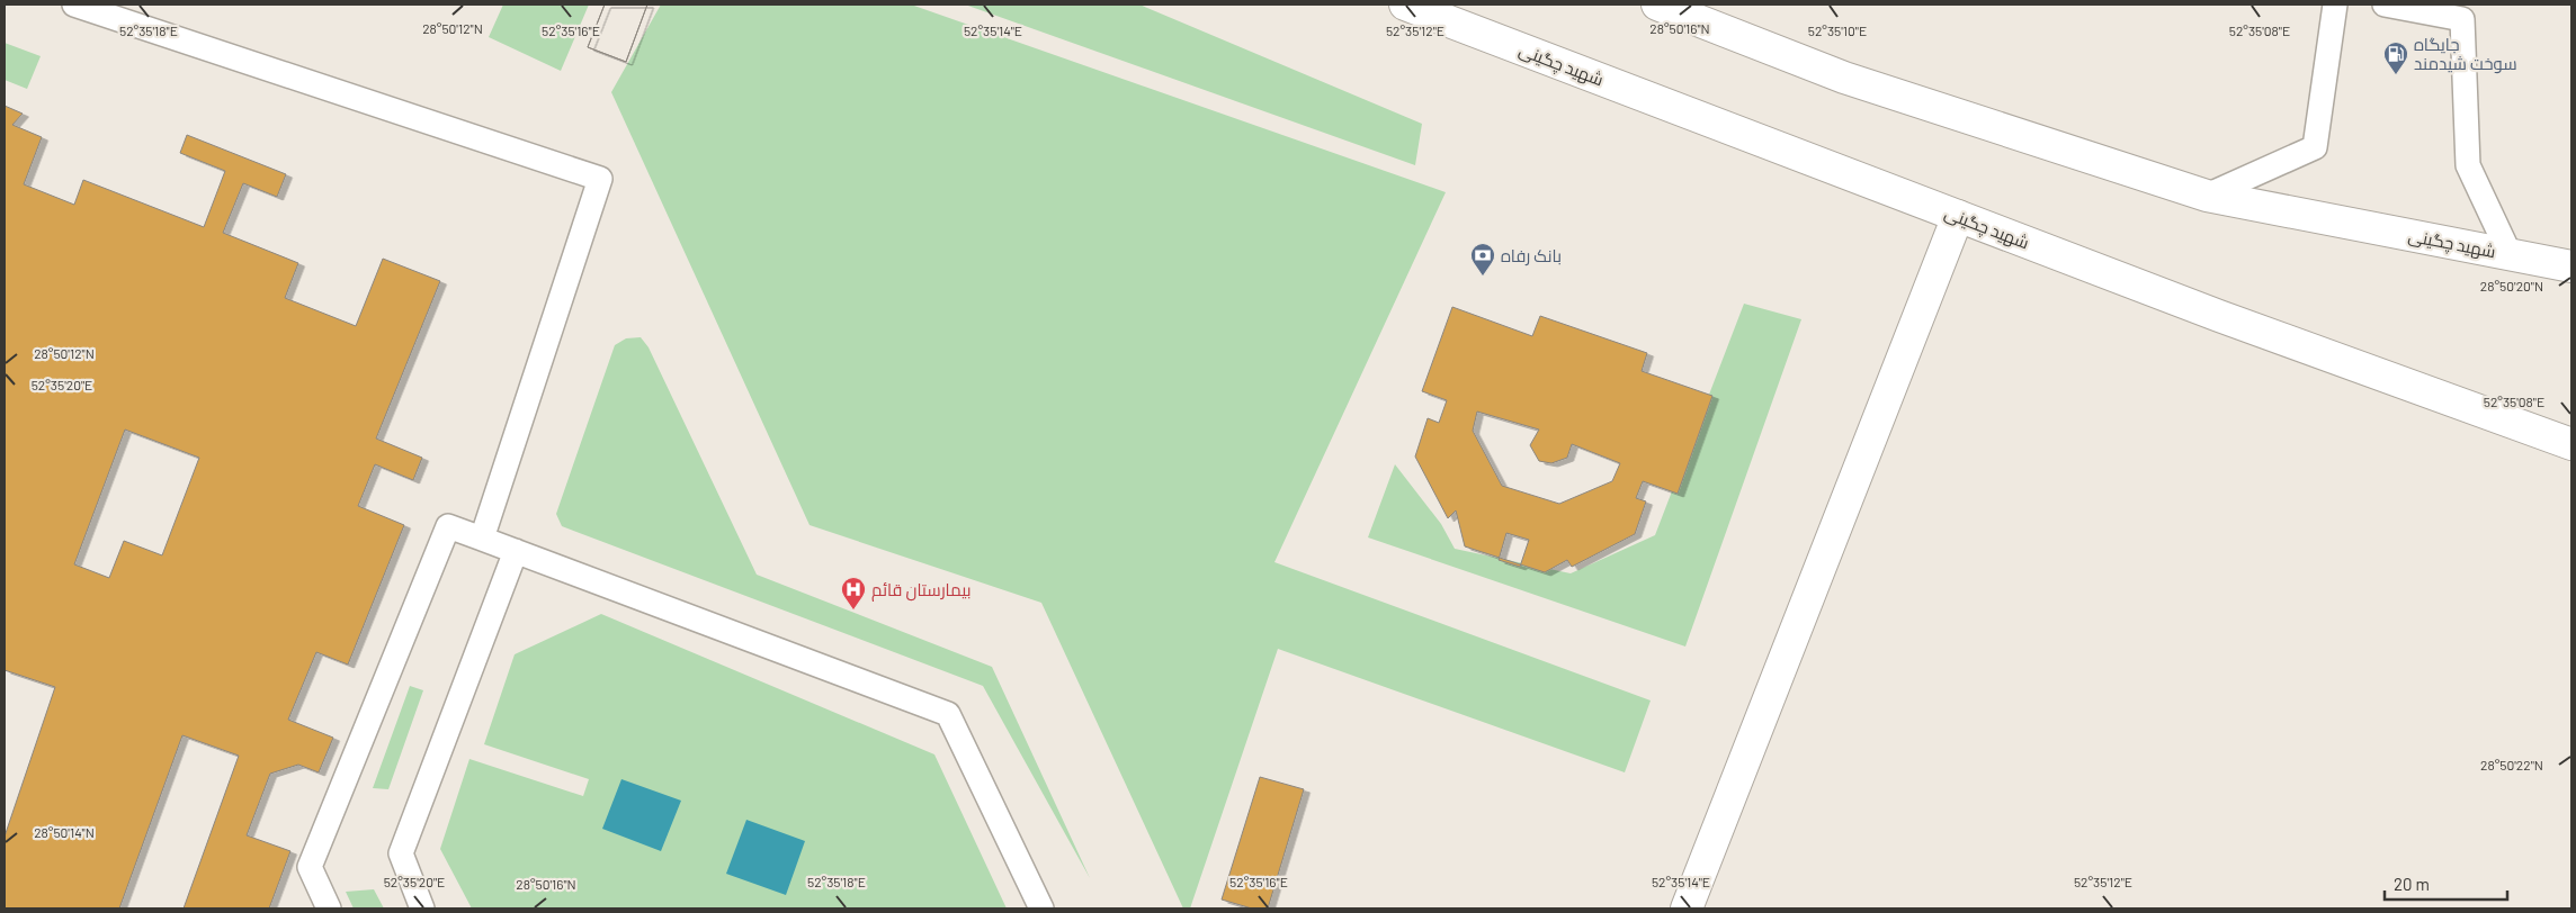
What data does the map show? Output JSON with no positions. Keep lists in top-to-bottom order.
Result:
{
  "streets": {
    "main road": ["شهید چگینی"]
  },
  "places": {
    "fuel station": ["جایگاه سوخت شیدمند"],
    "bank": ["بانک رفاه"],
    "hospital": ["بیمارستان قائم"]
  },
  "scale_bar": "20 m",
  "coordinates": [
    "28°50'12\"N",
    "28°50'16\"N",
    "52°35'18\"E",
    "52°35'16\"E",
    "52°35'14\"E",
    "52°35'12\"E",
    "52°35'10\"E",
    "52°35'08\"E",
    "28°50'20\"N",
    "52°35'20\"E",
    "28°50'22\"N",
    "28°50'14\"N"
  ]
}
